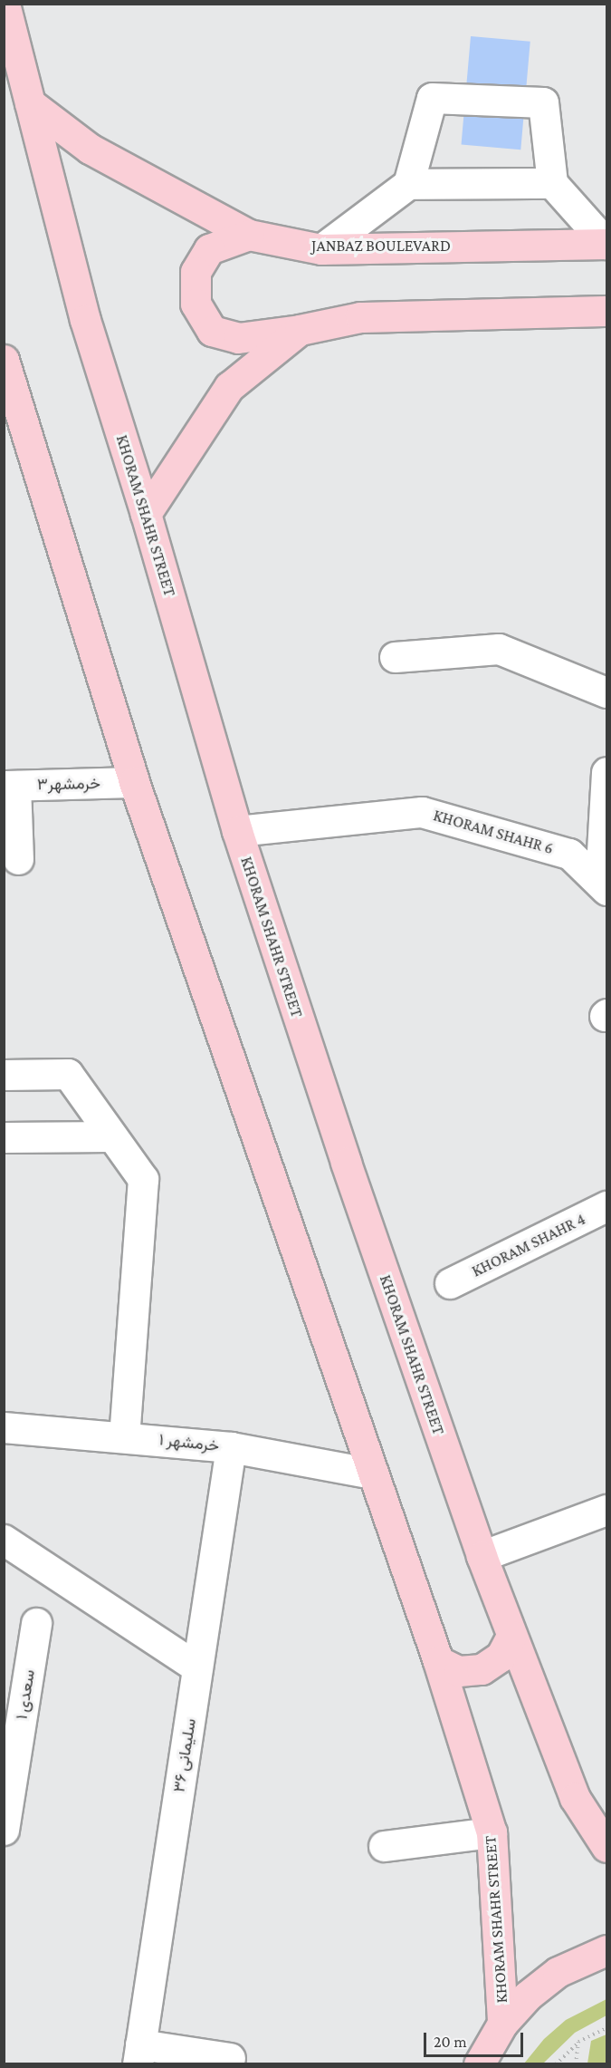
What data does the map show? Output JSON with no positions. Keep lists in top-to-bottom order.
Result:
{
  "streets": {
    "main road": ["JANBAZ BOULEVARD", "KHORAM SHAHR STREET"],
    "street": [
      "خرمشهر۳",
      "KHORAM SHAHR 6",
      "KHORAM SHAHR 4",
      "خرمشهر ۱",
      "سعدی ۱",
      "سلیمانی ۳۶"
    ]
  },
  "crossings": [
    ["JANBAZ BOULEVARD", "KHORAM SHAHR STREET"],
    ["KHORAM SHAHR STREET", "خرمشهر۳"],
    ["KHORAM SHAHR STREET", "KHORAM SHAHR 6"],
    ["KHORAM SHAHR STREET", "خرمشهر ۱"],
    ["خرمشهر ۱", "سلیمانی ۳۶"]
  ],
  "scale_bar": "20 m"
}
